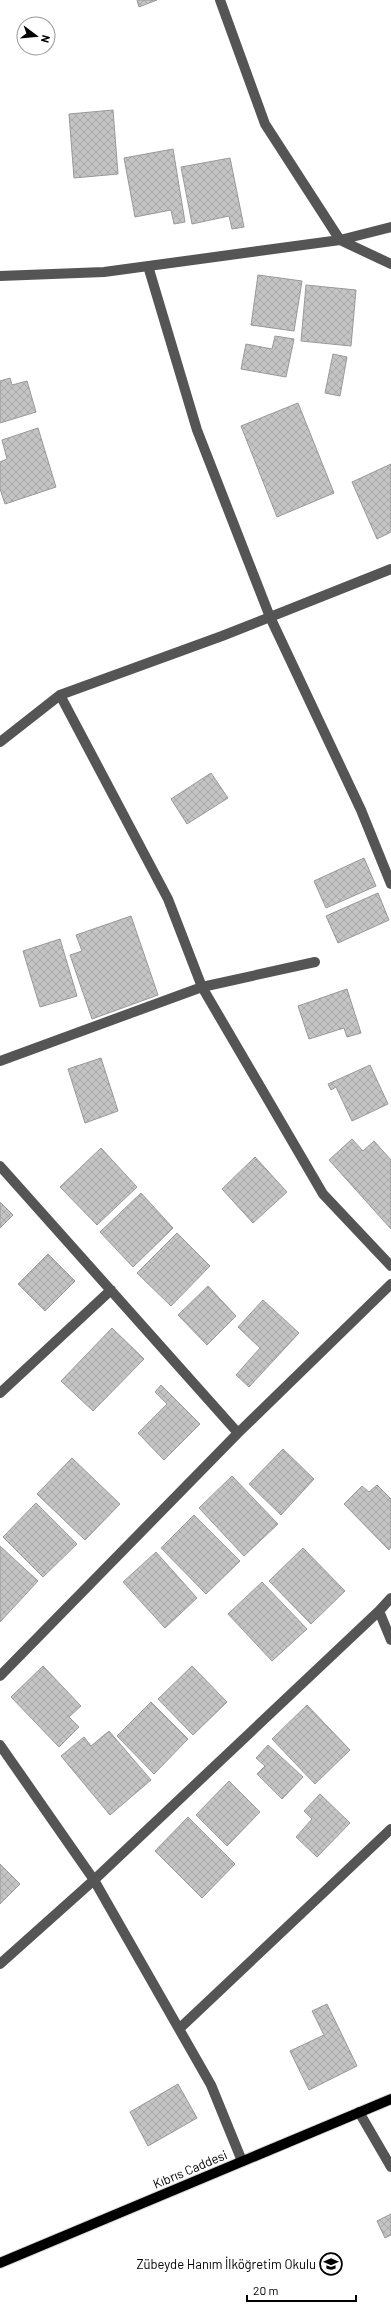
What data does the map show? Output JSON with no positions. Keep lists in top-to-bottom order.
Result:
{
  "streets": {
    "main road": ["Kıbrıs Caddesi"]
  },
  "places": {
    "school or university": ["Zübeyde Hanım İlköğretim Okulu"]
  },
  "scale_bar": "20 m",
  "north": "right"
}
